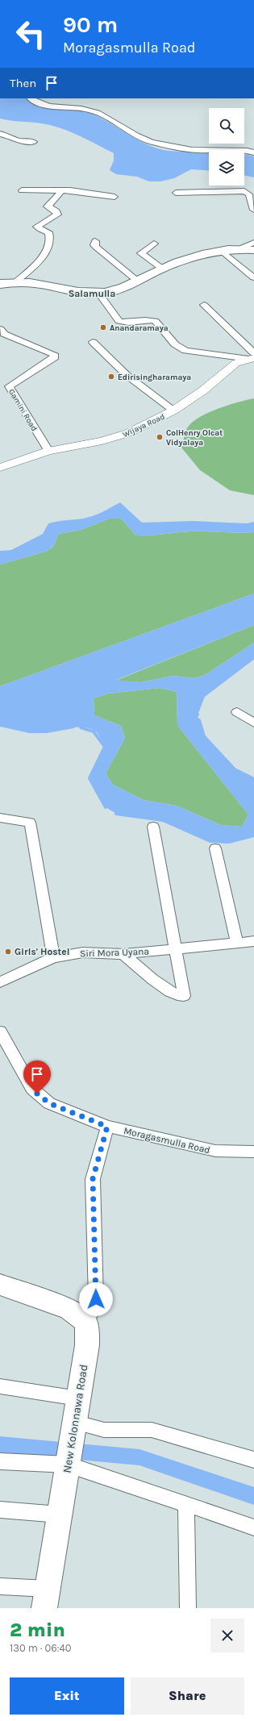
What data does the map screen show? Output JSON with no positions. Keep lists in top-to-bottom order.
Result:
{
  "streets": {
    "main road": ["New Kolonnawa Road"],
    "street": [
      "Gamini Road",
      "Wijaya Road",
      "Siri Mora Uyana",
      "Moragasmulla Road"
    ]
  },
  "crossings": [
    ["Gamini Road", "Wijaya Road"]
  ],
  "districts": ["Salamulla"],
  "places": [
    "Anandaramaya",
    "Edirisingharamaya",
    "ColHenry Olcat Vidyalaya",
    "Girls' Hostel"
  ],
  "page": {
    "turn": ["90 m", "Moragasmulla Road"],
    "then": "Then",
    "heading": ["2 min", "130 m · 06:40"],
    "buttons": ["Exit", "Share"]
  }
}
